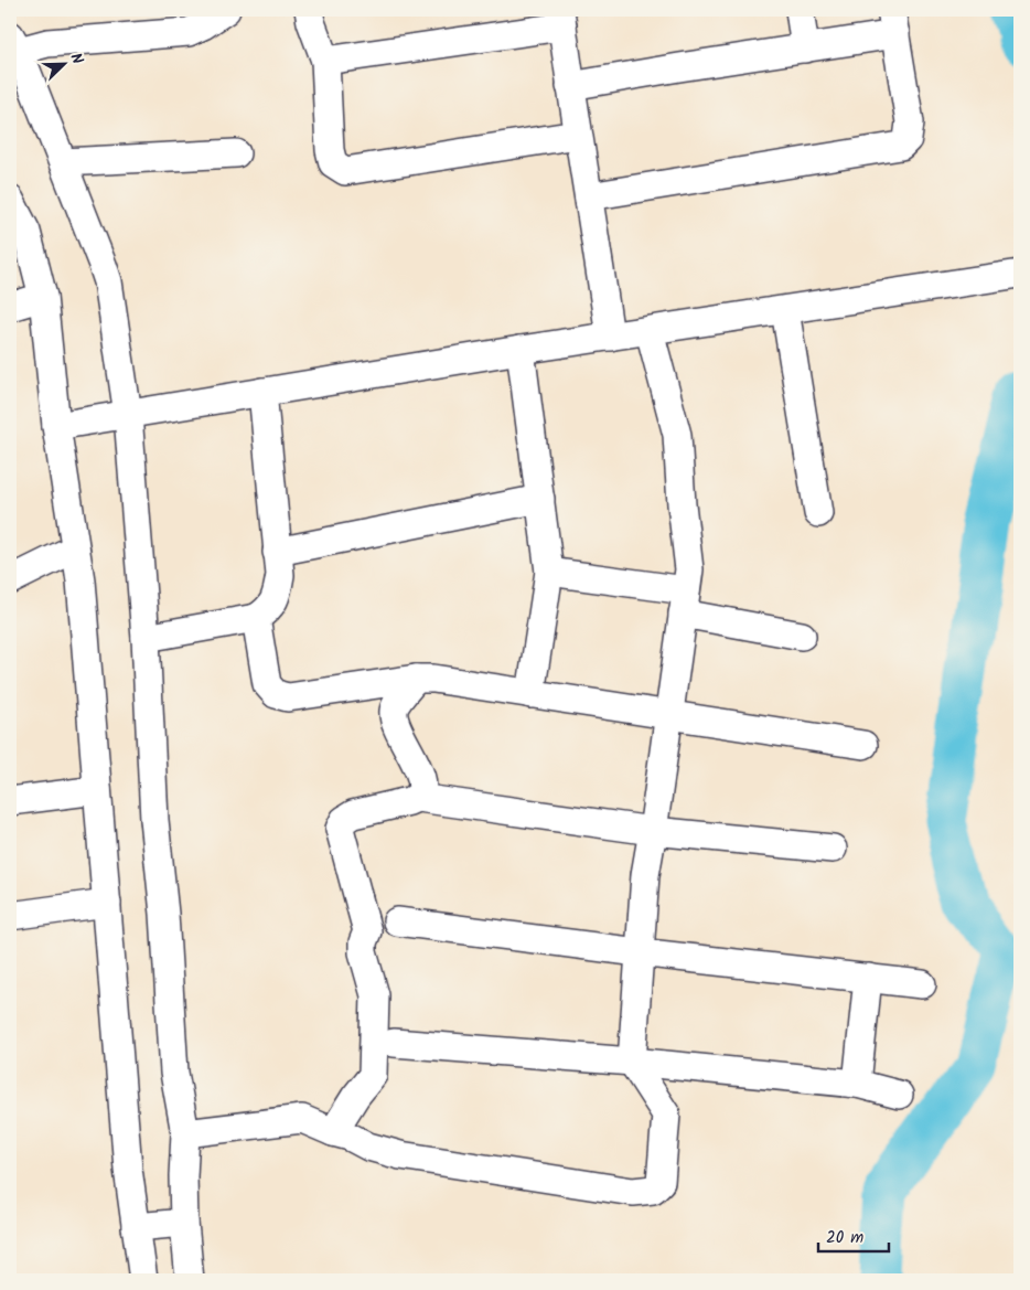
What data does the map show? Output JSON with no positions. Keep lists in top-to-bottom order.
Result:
{
  "scale_bar": "20 m",
  "north": "top right"
}
